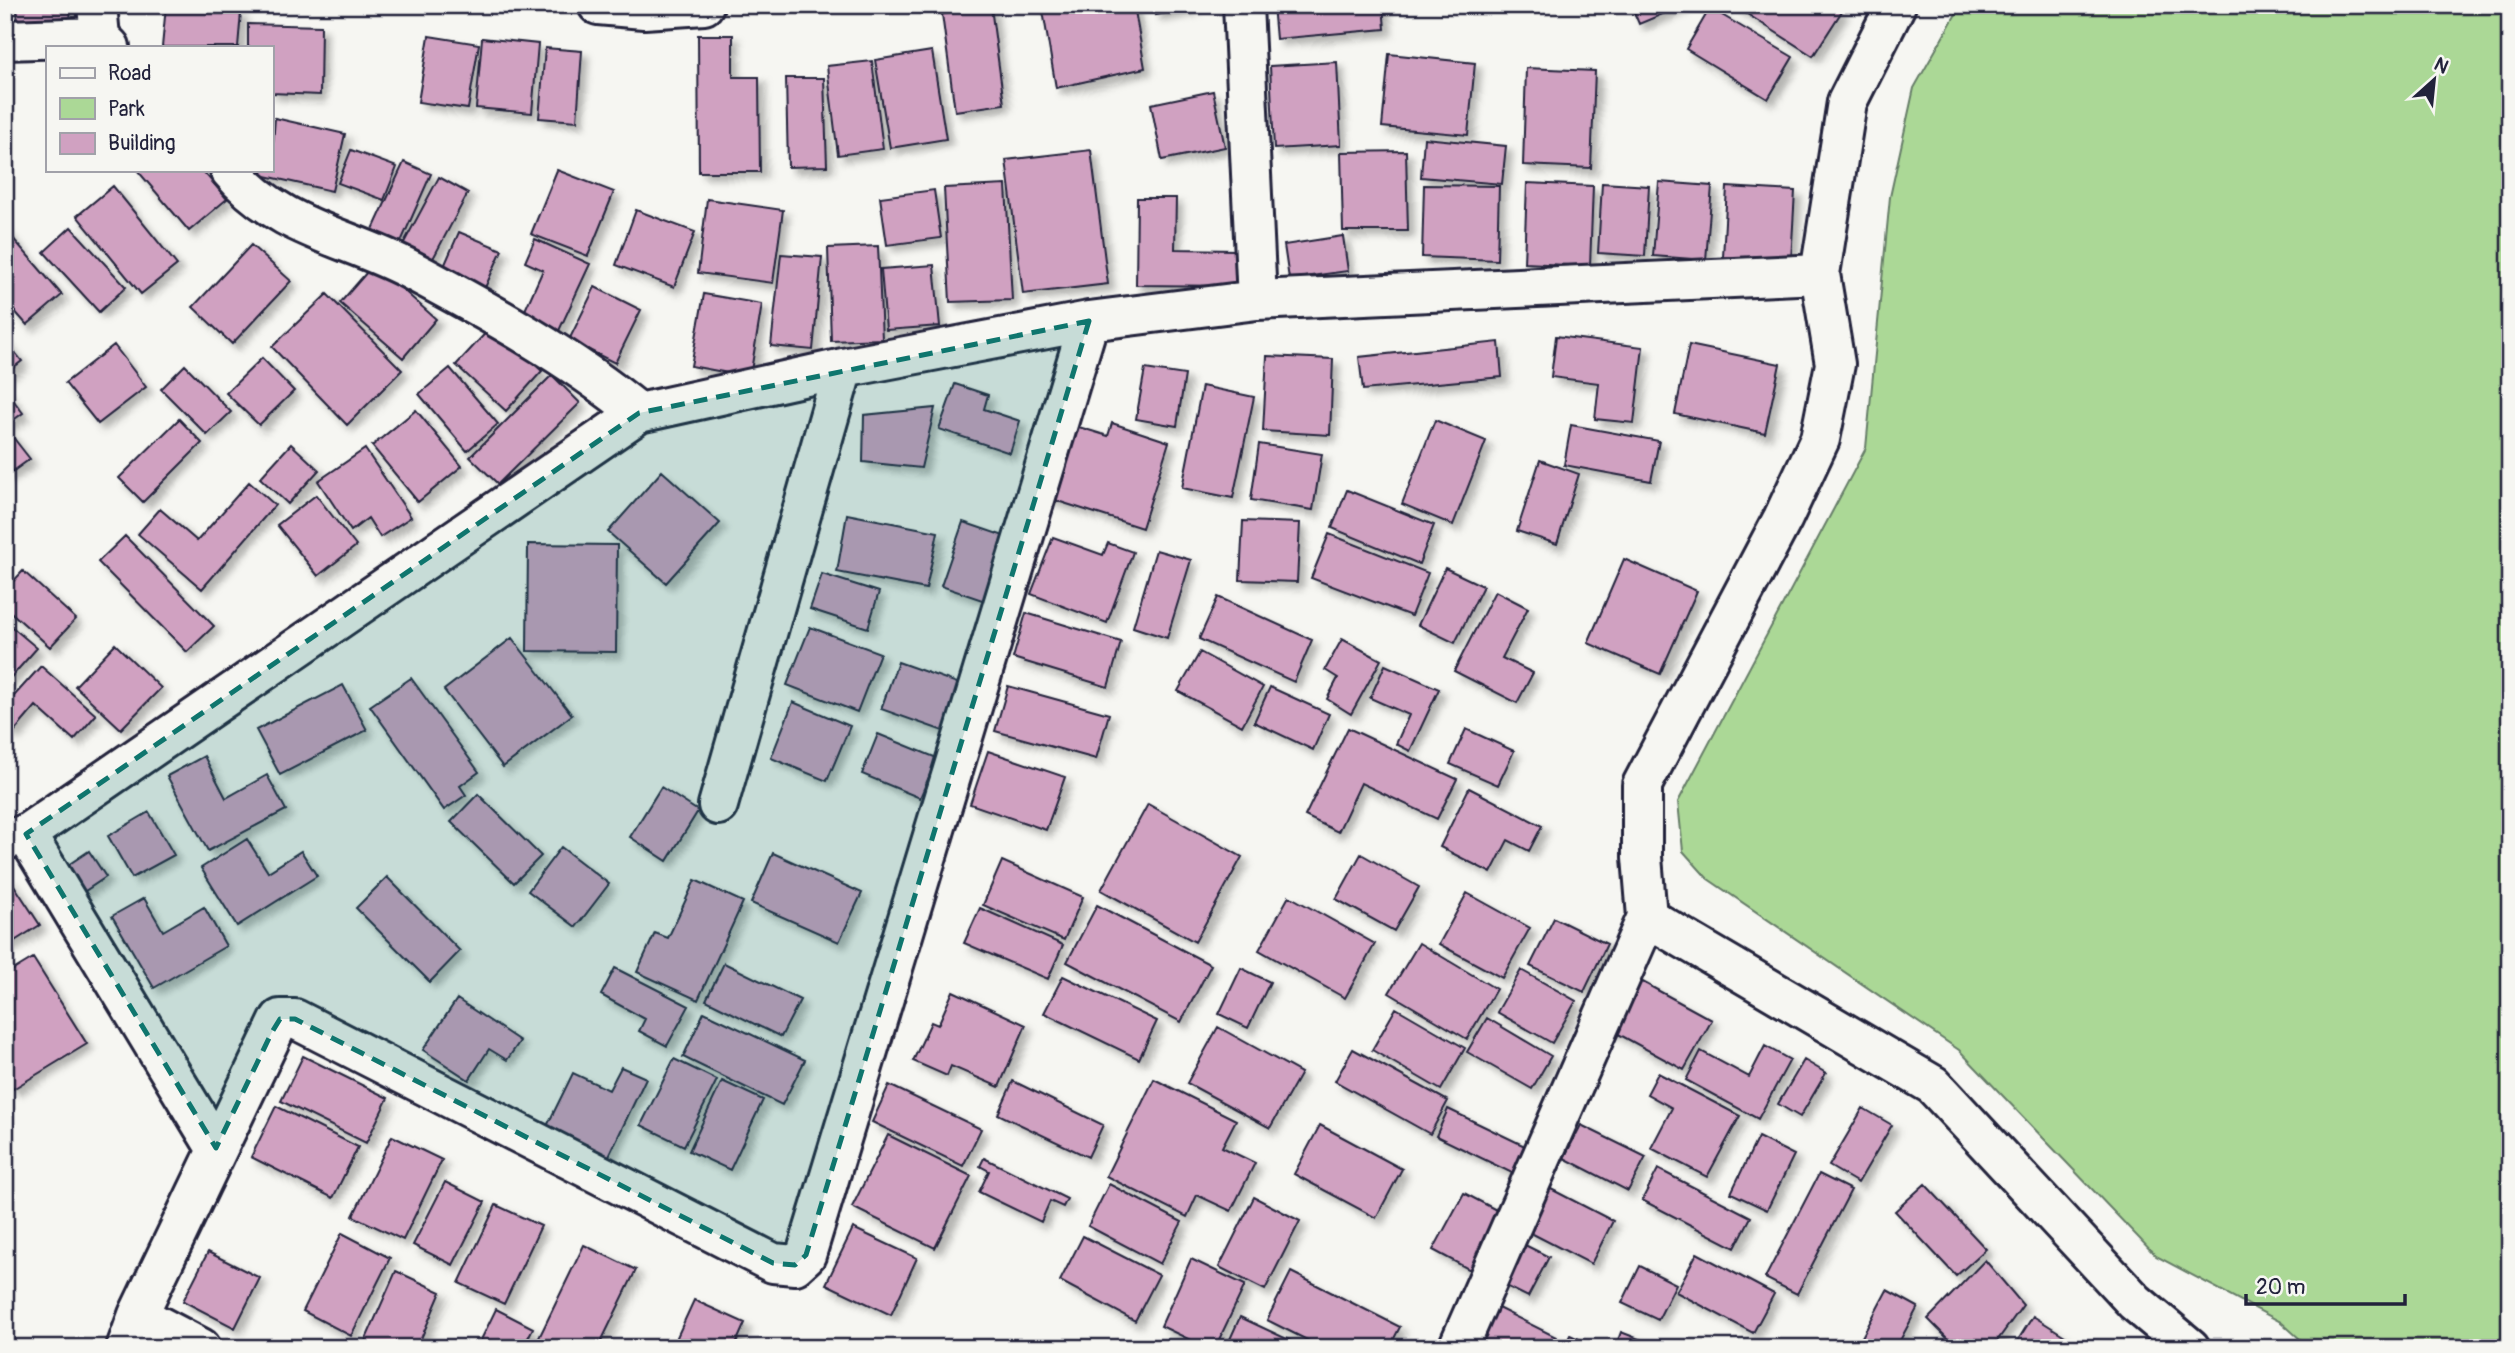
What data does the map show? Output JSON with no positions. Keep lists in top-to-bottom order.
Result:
{
  "legend": ["Road", "Park", "Building"],
  "scale_bar": "20 m",
  "north": "top right"
}
